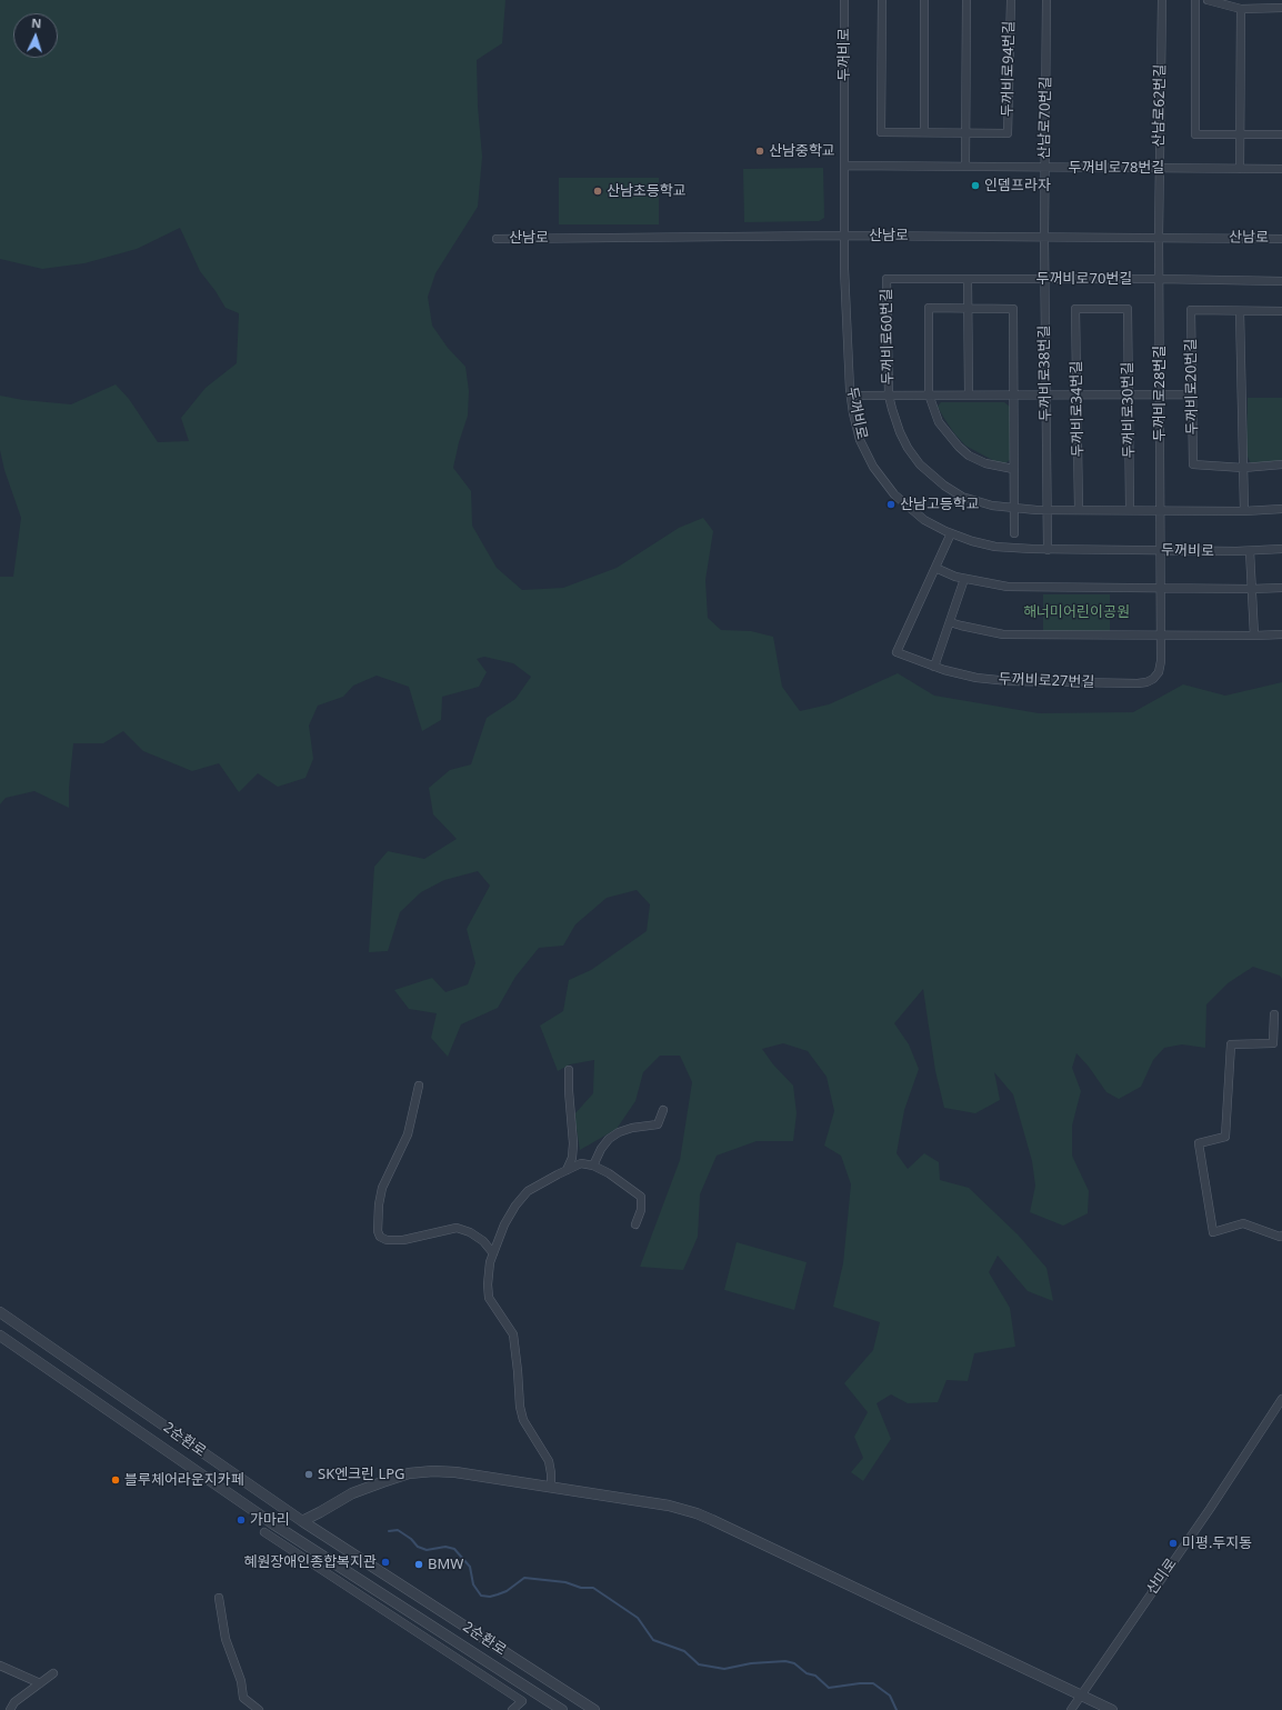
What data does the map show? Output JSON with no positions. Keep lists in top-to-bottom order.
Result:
{
  "streets": {
    "street": [
      "두꺼비로",
      "두꺼비로94번길",
      "산남로62번길",
      "산남로70번길",
      "두꺼비로78번길",
      "산남로",
      "두꺼비로70번길",
      "두꺼비로60번길",
      "두꺼비로38번길",
      "두꺼비로20번길",
      "두꺼비로28번길",
      "두꺼비로34번길",
      "두꺼비로30번길",
      "두꺼비로27번길",
      "2순환로",
      "산미로"
    ]
  },
  "crossings": [
    ["두꺼비로", "두꺼비로78번길"],
    ["두꺼비로", "산남로"],
    ["두꺼비로", "두꺼비로60번길"],
    ["두꺼비로", "두꺼비로38번길"],
    ["두꺼비로", "두꺼비로28번길"],
    ["두꺼비로", "두꺼비로27번길"],
    ["산남로62번길", "두꺼비로78번길"],
    ["산남로62번길", "산남로"],
    ["산남로62번길", "두꺼비로28번길"],
    ["산남로70번길", "두꺼비로78번길"],
    ["산남로70번길", "산남로"],
    ["산남로70번길", "두꺼비로38번길"],
    ["산남로", "두꺼비로38번길"],
    ["산남로", "두꺼비로28번길"],
    ["두꺼비로70번길", "두꺼비로60번길"],
    ["두꺼비로70번길", "두꺼비로38번길"],
    ["두꺼비로70번길", "두꺼비로28번길"],
    ["두꺼비로60번길", "두꺼비로38번길"],
    ["두꺼비로60번길", "두꺼비로20번길"],
    ["두꺼비로60번길", "두꺼비로28번길"],
    ["두꺼비로60번길", "두꺼비로34번길"],
    ["두꺼비로60번길", "두꺼비로30번길"],
    ["두꺼비로28번길", "두꺼비로27번길"],
    ["두꺼비로34번길", "두꺼비로30번길"]
  ],
  "parks": ["해너미어린이공원"],
  "places": [
    "산남중학교",
    "인뎀프라자",
    "산남초등학교",
    "산남고등학교",
    "SK엔크린 LPG",
    "블루체어라운지카페",
    "가마리",
    "미평.두지동",
    "혜원장애인종합복지관",
    "BMW"
  ],
  "north": "top"
}
